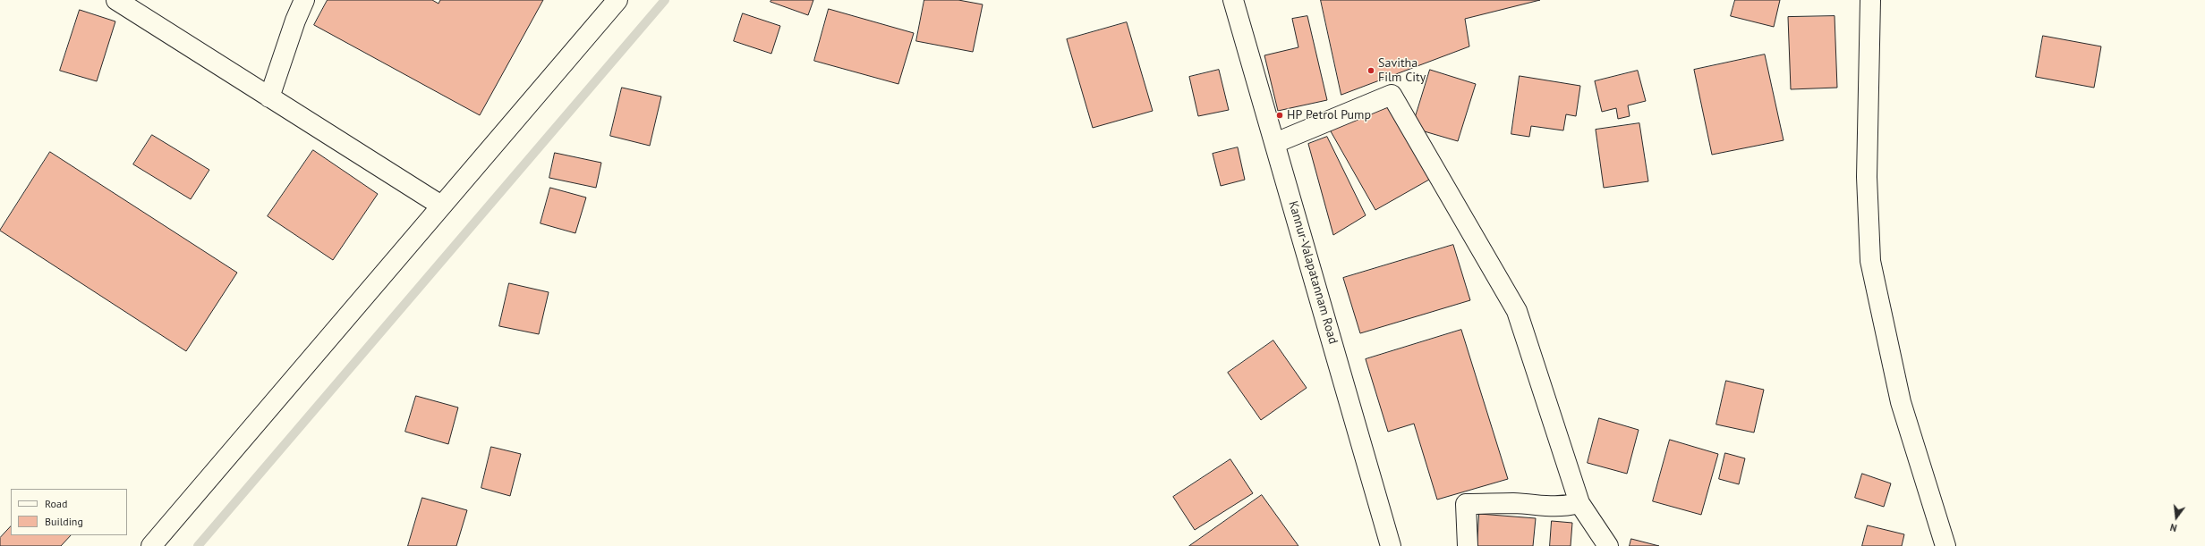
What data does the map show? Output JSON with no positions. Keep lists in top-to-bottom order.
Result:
{
  "streets": {
    "street": ["Kannur-Valapatannam Road"]
  },
  "places": ["Savitha Film City", "HP Petrol Pump"],
  "legend": ["Road", "Building"],
  "north": "bottom"
}
